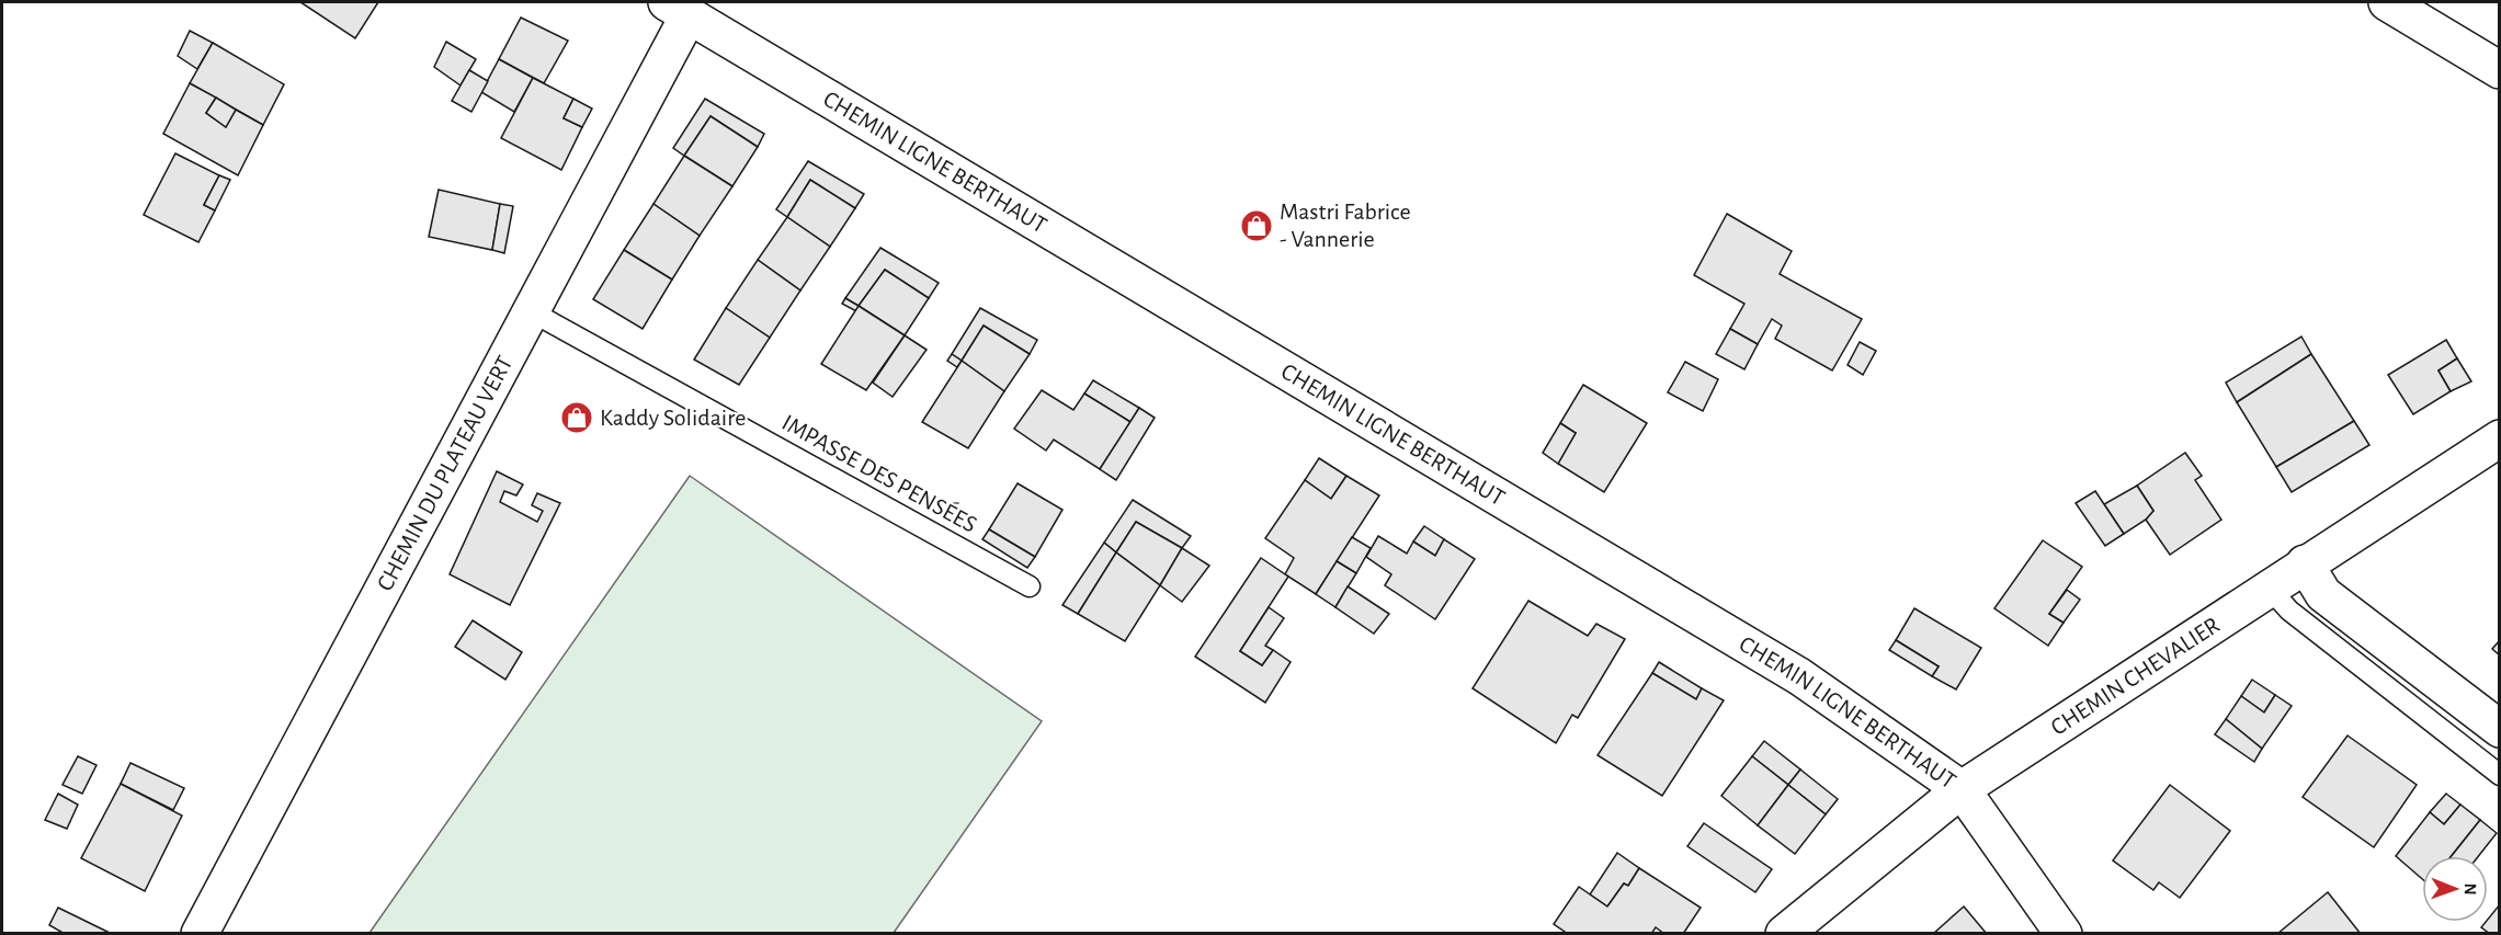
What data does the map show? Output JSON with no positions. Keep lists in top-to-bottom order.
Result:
{
  "streets": {
    "street": ["CHEMIN LIGNE BERTHAUT", "CHEMIN DU PLATEAU VERT", "CHEMIN CHEVALIER"],
    "lane": ["IMPASSE DES PENSÉES"]
  },
  "crossings": [
    ["CHEMIN LIGNE BERTHAUT", "CHEMIN DU PLATEAU VERT"],
    ["CHEMIN LIGNE BERTHAUT", "CHEMIN CHEVALIER"],
    ["IMPASSE DES PENSÉES", "CHEMIN DU PLATEAU VERT"]
  ],
  "places": {
    "shop": ["Mastri Fabrice - Vannerie", "Kaddy Solidaire"]
  },
  "north": "right"
}
